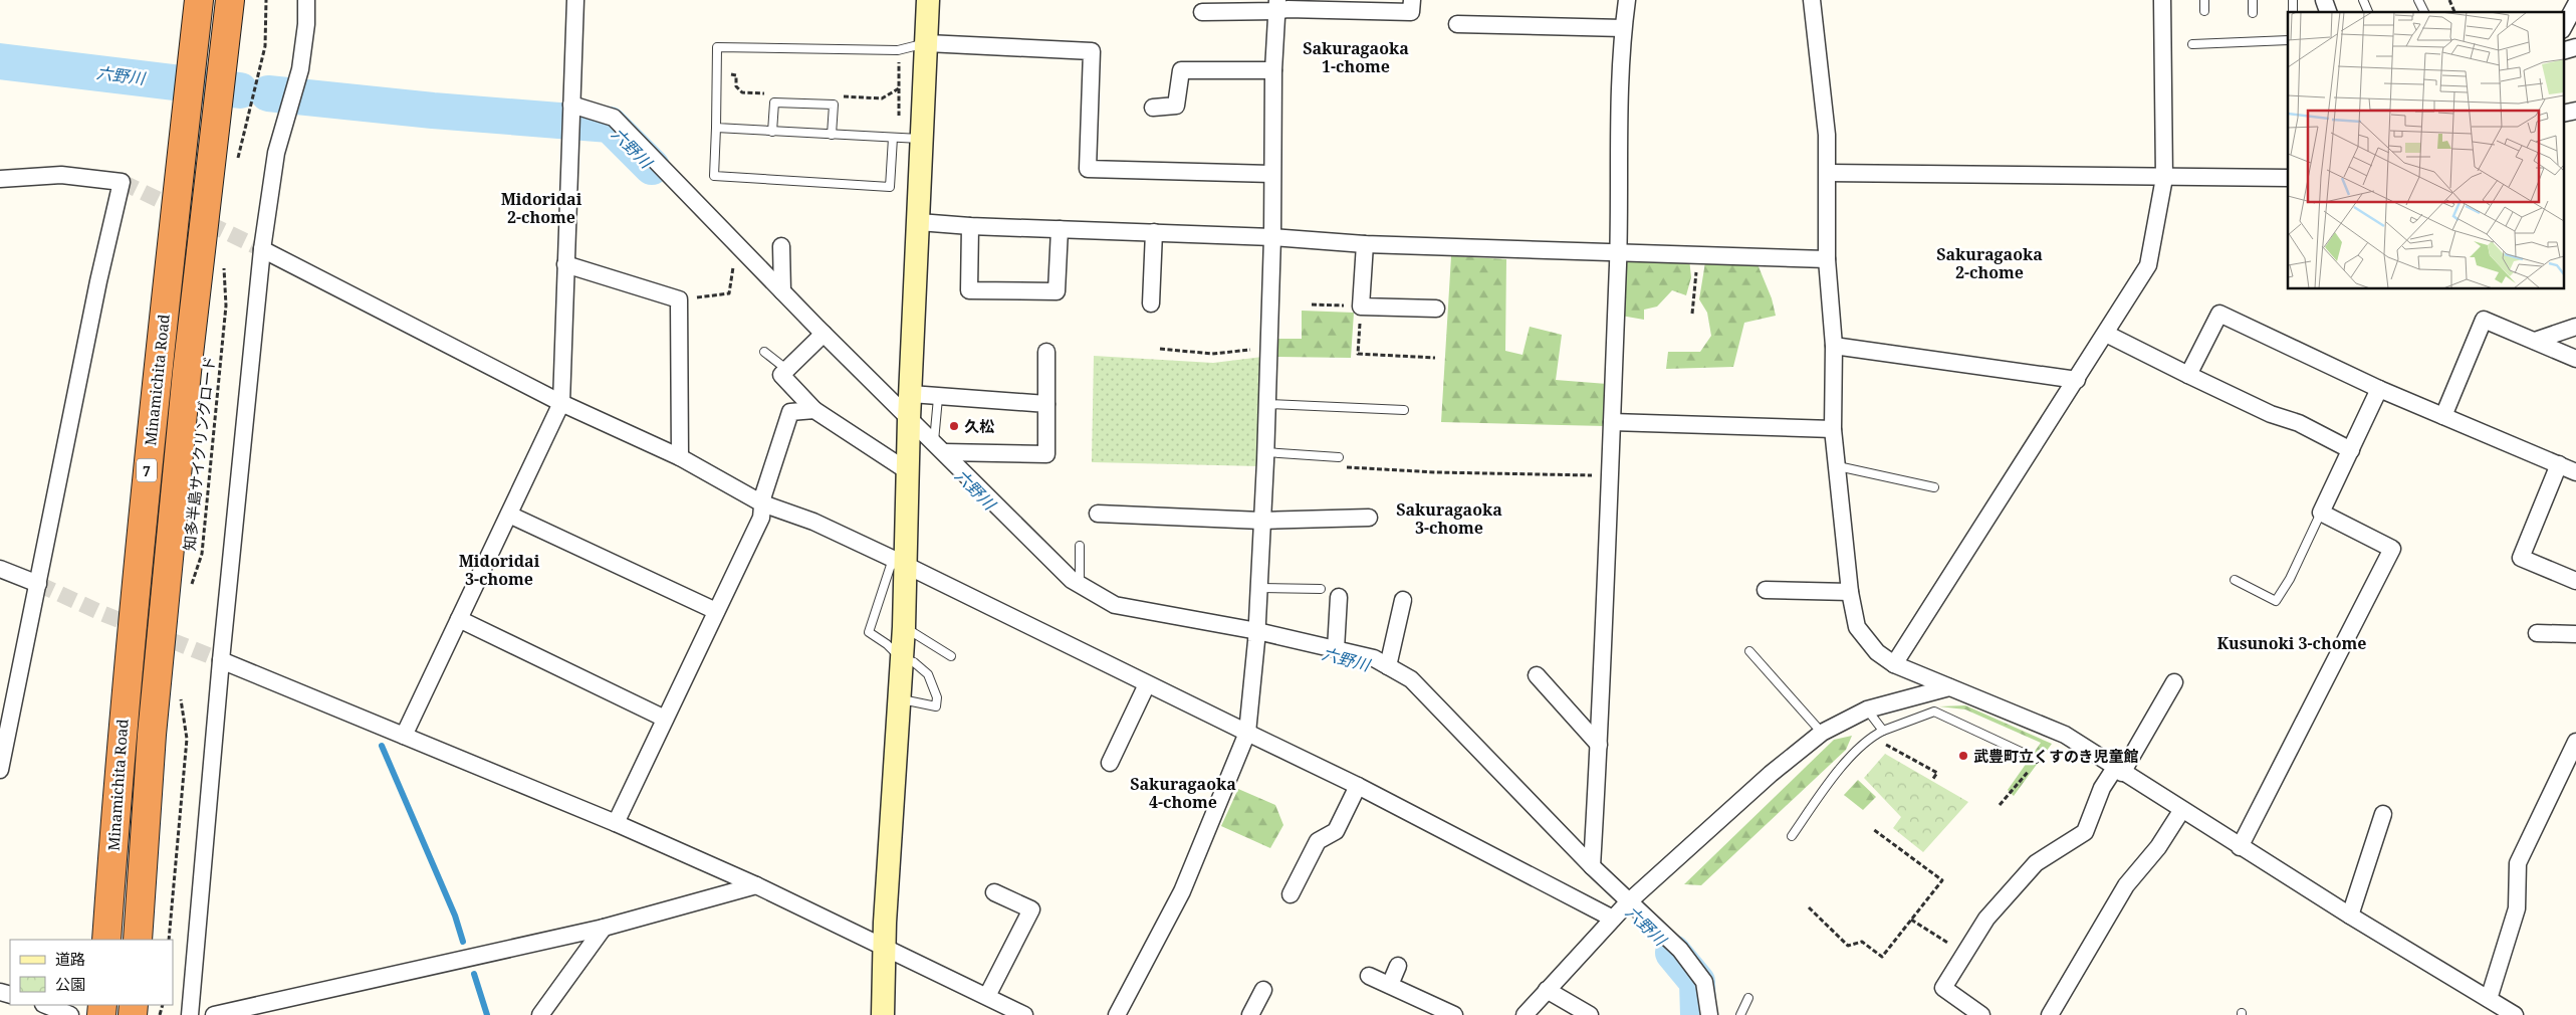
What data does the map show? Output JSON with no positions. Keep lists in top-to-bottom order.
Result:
{
  "streets": {
    "highway": ["Minamichita Road", "7"],
    "path": ["知多半島サイクリングロード"]
  },
  "districts": [
    "Sakuragaoka 1-chome",
    "Midoridai 2-chome",
    "Sakuragaoka 2-chome",
    "Sakuragaoka 3-chome",
    "Midoridai 3-chome",
    "Kusunoki 3-chome",
    "Sakuragaoka 4-chome"
  ],
  "water": ["六野川"],
  "places": ["久松", "武豊町立くすのき児童館"],
  "legend": ["道路", "公園"]
}
